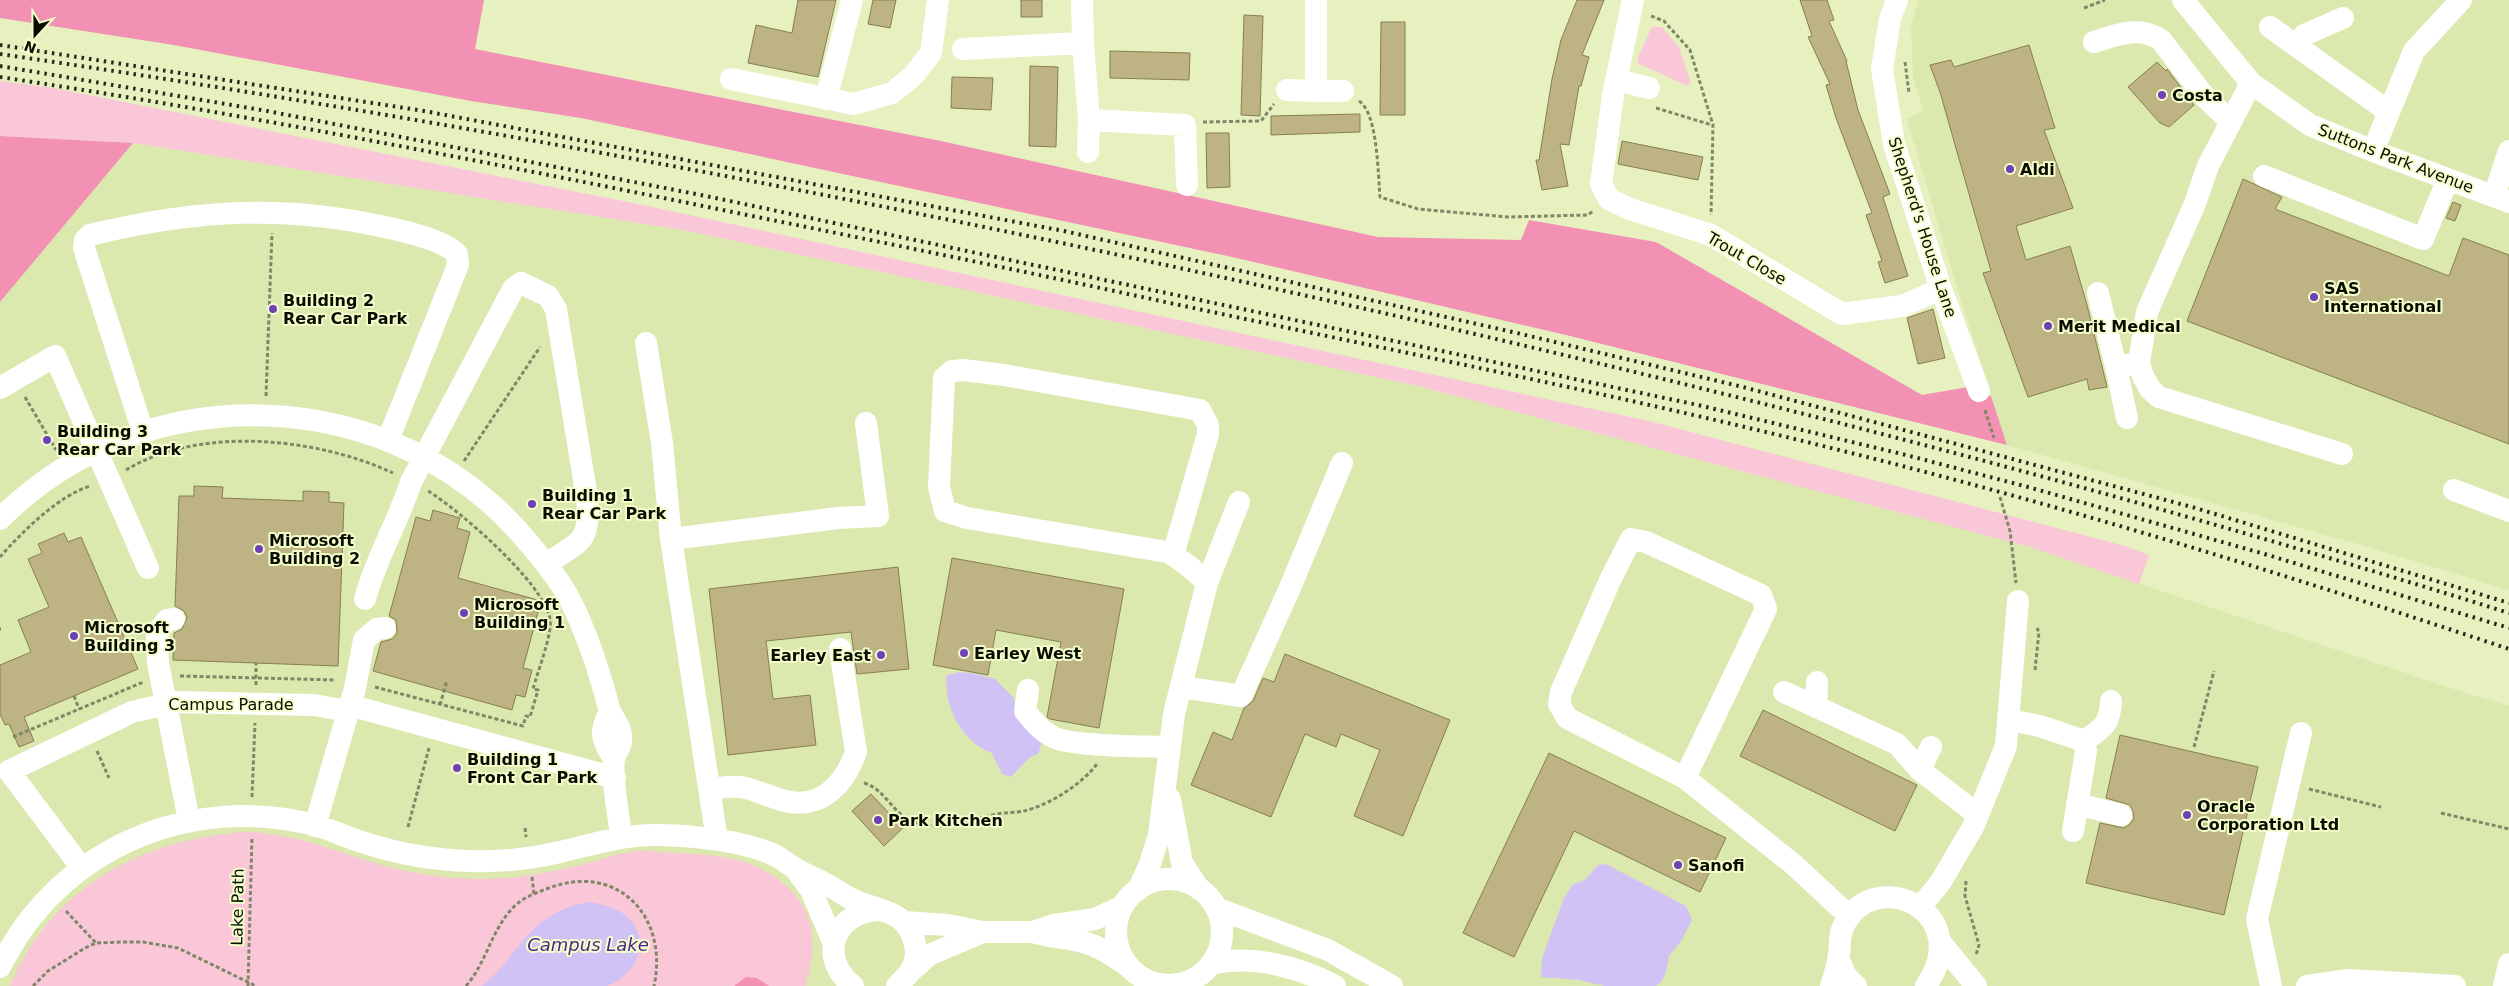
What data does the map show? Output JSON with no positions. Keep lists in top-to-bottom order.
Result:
{
  "streets": {
    "street": [
      "Suttons Park Avenue",
      "Shepherd's House Lane",
      "Trout Close",
      "Campus Parade"
    ],
    "path": ["Lake Path"]
  },
  "crossings": [
    ["Shepherd's House Lane", "Trout Close"]
  ],
  "water": ["Campus Lake"],
  "places": [
    "Costa",
    "Aldi",
    "SAS International",
    "Building 2 Rear Car Park",
    "Merit Medical",
    "Building 3 Rear Car Park",
    "Building 1 Rear Car Park",
    "Microsoft Building 2",
    "Microsoft Building 1",
    "Microsoft Building 3",
    "Earley West",
    "Earley East",
    "Building 1 Front Car Park",
    "Oracle Corporation Ltd",
    "Park Kitchen",
    "Sanofi"
  ],
  "north": "bottom"
}
